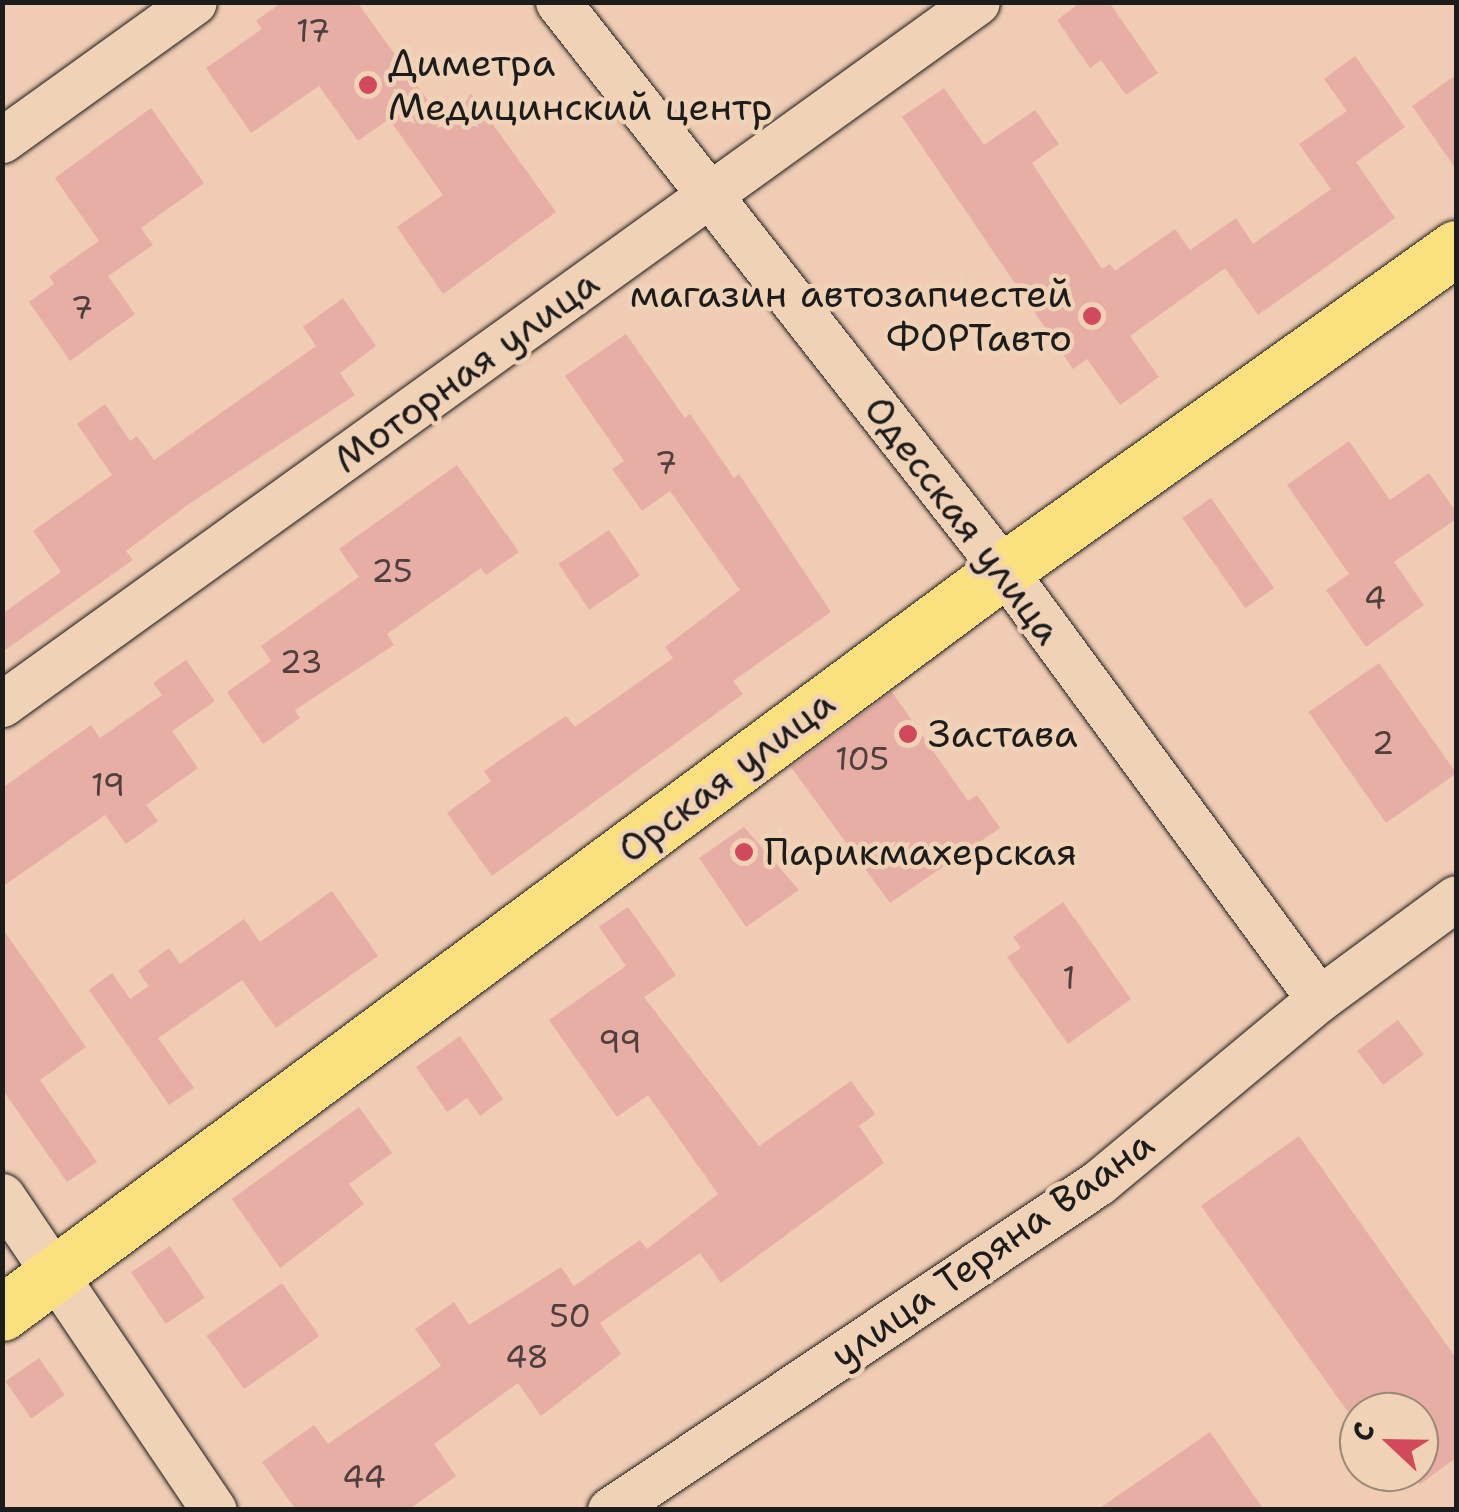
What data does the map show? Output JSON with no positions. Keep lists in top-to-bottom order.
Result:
{
  "streets": {
    "main road": ["Орская улица"],
    "street": ["Моторная улица", "Одесская улица", "улица Теряна Ваана"]
  },
  "crossings": [
    ["Моторная улица", "Одесская улица"],
    ["Одесская улица", "Орская улица"],
    ["Одесская улица", "улица Теряна Ваана"]
  ],
  "places": [
    "Диметра Медицинский центр",
    "магазин автозапчестей ФОРТавто",
    "Застава",
    "Парикмахерская"
  ],
  "house_numbers": [
    "17",
    "7",
    "7",
    "25",
    "4",
    "23",
    "2",
    "105",
    "19",
    "1",
    "99",
    "50",
    "48",
    "44"
  ],
  "north": "left"
}
